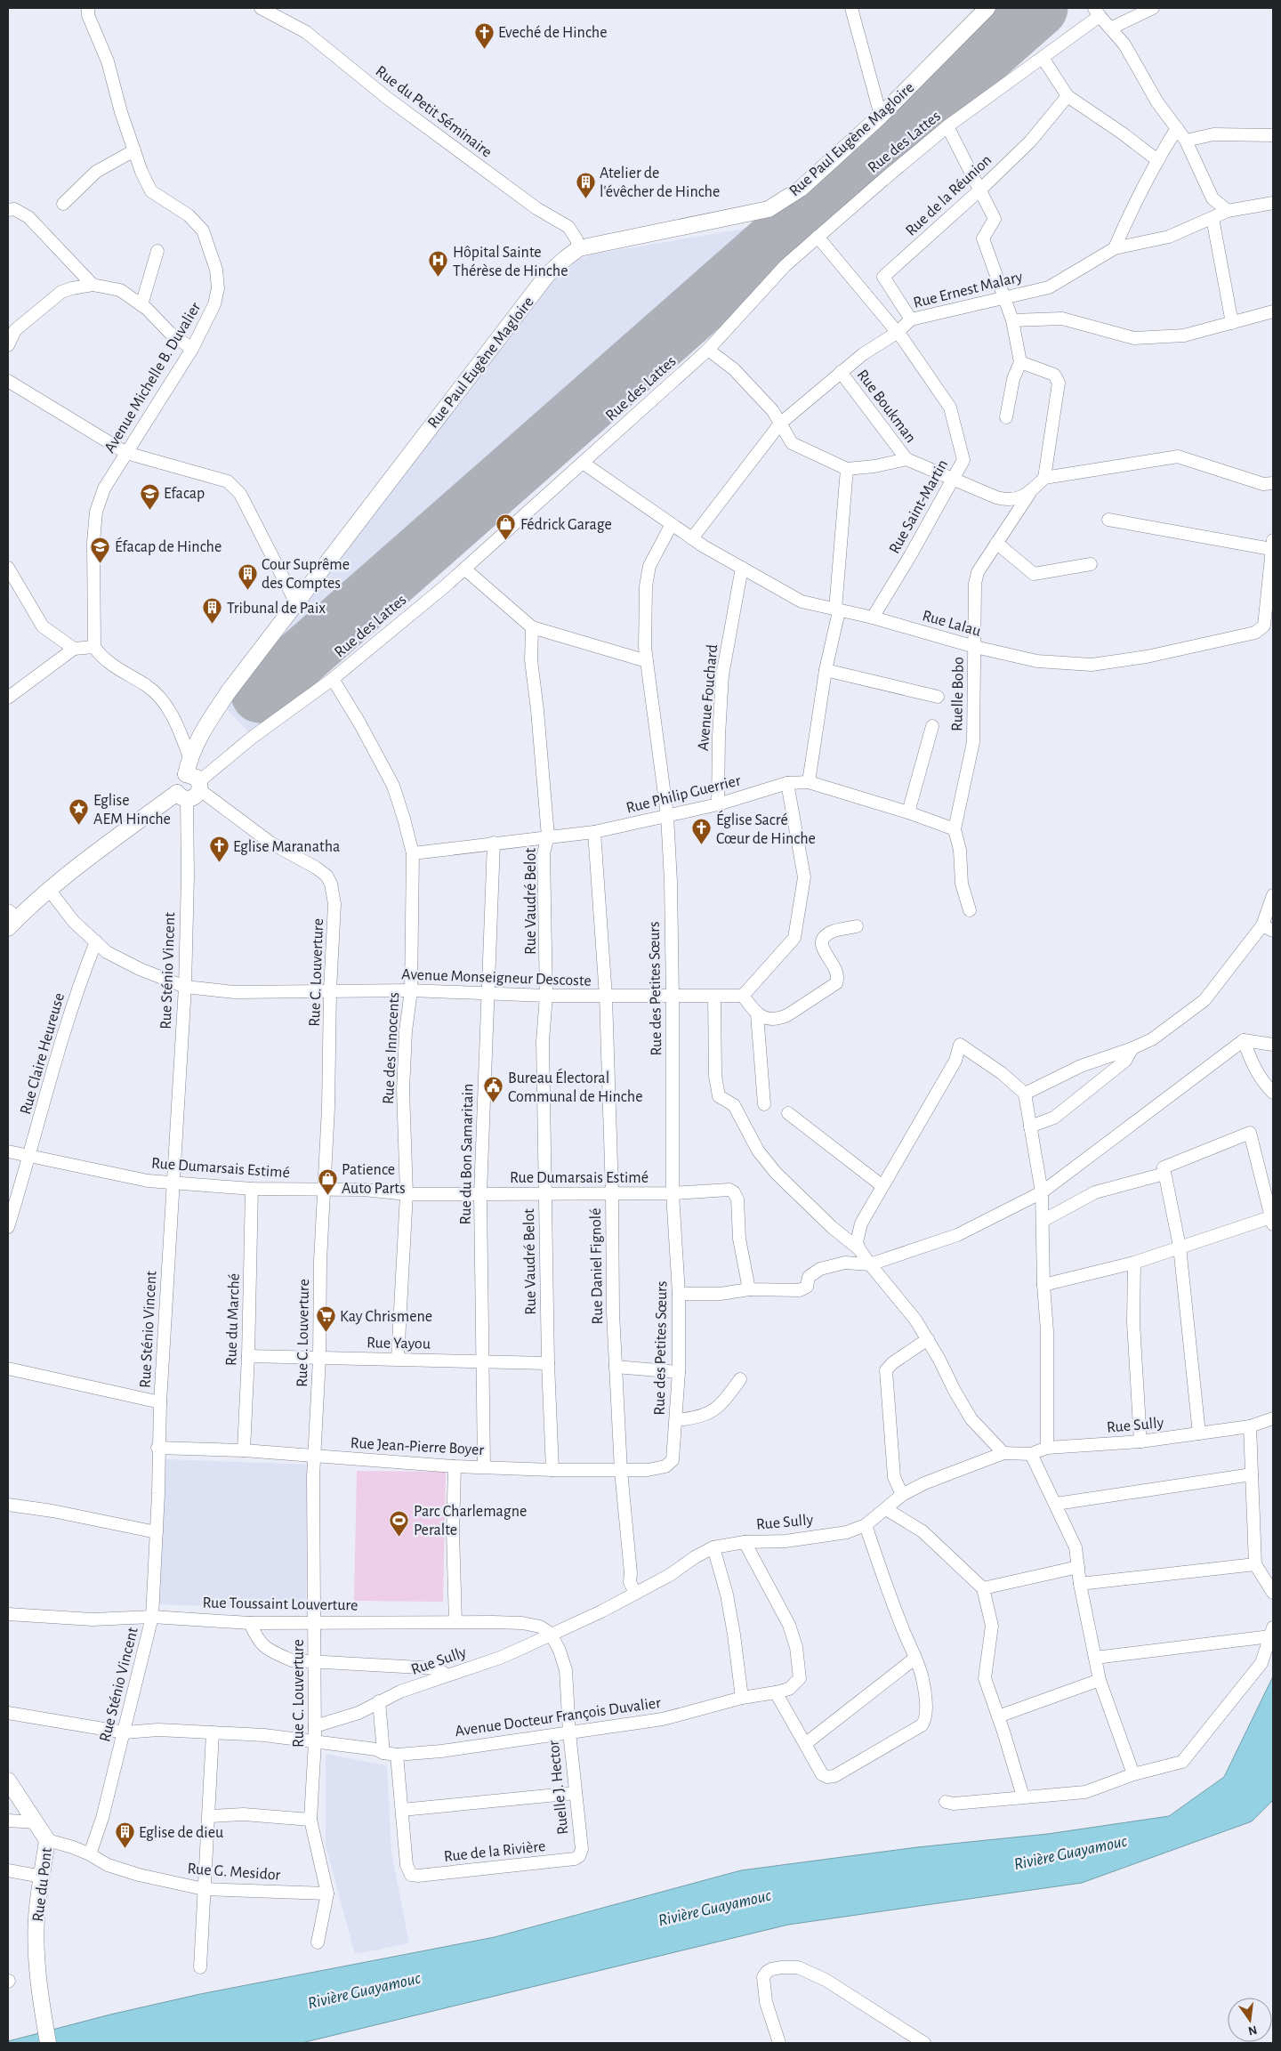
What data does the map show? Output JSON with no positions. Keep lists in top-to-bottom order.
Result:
{
  "streets": {
    "main road": ["Rue Paul Eugène Magloire", "Rue du Pont"],
    "street": [
      "Rue du Petit Séminaire",
      "Rue des Lattes",
      "Rue de la Réunion",
      "Rue Ernest Malary",
      "Avenue Michelle B. Duvalier",
      "Rue Boukman",
      "Rue Saint-Martin",
      "Rue Lalau",
      "Ruelle Bobo",
      "Avenue Fouchard",
      "Rue Philip Guerrier",
      "Rue Vaudré Belot",
      "Rue Sténio Vincent",
      "Rue C. Louverture",
      "Avenue Monseigneur Descoste",
      "Rue des Petites Sœurs",
      "Rue des Innocents",
      "Rue Claire Heureuse",
      "Rue du Bon Samaritain",
      "Rue Dumarsais Estimé",
      "Rue Daniel Fignolé",
      "Rue du Marché",
      "Rue Yayou",
      "Rue Sully",
      "Rue Jean-Pierre Boyer",
      "Rue Toussaint Louverture",
      "Avenue Docteur François Duvalier",
      "Ruelle J. Hector",
      "Rue de la Rivière",
      "Rue G. Mesidor"
    ]
  },
  "crossings": [
    ["Rue du Petit Séminaire", "Rue Paul Eugène Magloire"],
    ["Rue Paul Eugène Magloire", "Rue des Lattes"],
    ["Rue Paul Eugène Magloire", "Rue Sténio Vincent"],
    ["Rue Paul Eugène Magloire", "Rue C. Louverture"],
    ["Rue des Lattes", "Rue Saint-Martin"],
    ["Rue des Lattes", "Rue Lalau"],
    ["Rue des Lattes", "Rue C. Louverture"],
    ["Rue des Lattes", "Rue des Innocents"],
    ["Rue de la Réunion", "Rue Ernest Malary"],
    ["Rue Ernest Malary", "Rue Boukman"],
    ["Rue Ernest Malary", "Rue Saint-Martin"],
    ["Rue Ernest Malary", "Rue Lalau"],
    ["Rue Saint-Martin", "Rue Lalau"],
    ["Rue Lalau", "Ruelle Bobo"],
    ["Rue Lalau", "Avenue Fouchard"],
    ["Rue Lalau", "Rue des Petites Sœurs"],
    ["Ruelle Bobo", "Rue Philip Guerrier"],
    ["Avenue Fouchard", "Rue Philip Guerrier"],
    ["Rue Philip Guerrier", "Rue Vaudré Belot"],
    ["Rue Philip Guerrier", "Rue des Petites Sœurs"],
    ["Rue Philip Guerrier", "Rue des Innocents"],
    ["Rue Philip Guerrier", "Rue du Bon Samaritain"],
    ["Rue Philip Guerrier", "Rue Daniel Fignolé"],
    ["Rue Vaudré Belot", "Avenue Monseigneur Descoste"],
    ["Rue Vaudré Belot", "Rue Dumarsais Estimé"],
    ["Rue Vaudré Belot", "Rue Yayou"],
    ["Rue Vaudré Belot", "Rue Jean-Pierre Boyer"],
    ["Rue Sténio Vincent", "Avenue Monseigneur Descoste"],
    ["Rue Sténio Vincent", "Rue Dumarsais Estimé"],
    ["Rue Sténio Vincent", "Rue Jean-Pierre Boyer"],
    ["Rue Sténio Vincent", "Rue Toussaint Louverture"],
    ["Rue Sténio Vincent", "Avenue Docteur François Duvalier"],
    ["Rue Sténio Vincent", "Rue G. Mesidor"],
    ["Rue C. Louverture", "Avenue Monseigneur Descoste"],
    ["Rue C. Louverture", "Rue Dumarsais Estimé"],
    ["Rue C. Louverture", "Rue Yayou"],
    ["Rue C. Louverture", "Rue Sully"],
    ["Rue C. Louverture", "Rue Jean-Pierre Boyer"],
    ["Rue C. Louverture", "Rue Toussaint Louverture"],
    ["Rue C. Louverture", "Avenue Docteur François Duvalier"],
    ["Rue C. Louverture", "Rue G. Mesidor"],
    ["Avenue Monseigneur Descoste", "Rue des Petites Sœurs"],
    ["Avenue Monseigneur Descoste", "Rue des Innocents"],
    ["Avenue Monseigneur Descoste", "Rue Claire Heureuse"],
    ["Avenue Monseigneur Descoste", "Rue du Bon Samaritain"],
    ["Avenue Monseigneur Descoste", "Rue Daniel Fignolé"],
    ["Rue des Petites Sœurs", "Rue Dumarsais Estimé"],
    ["Rue des Petites Sœurs", "Rue Jean-Pierre Boyer"],
    ["Rue des Innocents", "Rue Dumarsais Estimé"],
    ["Rue des Innocents", "Rue Yayou"],
    ["Rue Claire Heureuse", "Rue Dumarsais Estimé"],
    ["Rue du Bon Samaritain", "Rue Dumarsais Estimé"],
    ["Rue du Bon Samaritain", "Rue Yayou"],
    ["Rue du Bon Samaritain", "Rue Jean-Pierre Boyer"],
    ["Rue Dumarsais Estimé", "Rue Daniel Fignolé"],
    ["Rue Dumarsais Estimé", "Rue du Marché"],
    ["Rue Daniel Fignolé", "Rue Sully"],
    ["Rue Daniel Fignolé", "Rue Jean-Pierre Boyer"],
    ["Rue du Marché", "Rue Yayou"],
    ["Rue du Marché", "Rue Jean-Pierre Boyer"],
    ["Rue Sully", "Rue Toussaint Louverture"],
    ["Rue Sully", "Avenue Docteur François Duvalier"],
    ["Rue Sully", "Ruelle J. Hector"],
    ["Rue Toussaint Louverture", "Ruelle J. Hector"],
    ["Avenue Docteur François Duvalier", "Ruelle J. Hector"],
    ["Ruelle J. Hector", "Rue de la Rivière"],
    ["Rue G. Mesidor", "Rue du Pont"]
  ],
  "water": ["Rivière Guayamouc"],
  "places": {
    "church": ["Eveché de Hinche", "Église Sacré Cœur de Hinche", "Eglise Maranatha"],
    "building": [
      "Atelier de l'évêcher de Hinche",
      "Cour Suprême des Comptes",
      "Tribunal de Paix",
      "Eglise de dieu"
    ],
    "hospital": ["Hôpital Sainte Thérèse de Hinche"],
    "school or university": ["Efacap", "Éfacap de Hinche"],
    "shop": ["Fédrick Garage", "Patience Auto Parts"],
    "place": ["Eglise AEM Hinche"],
    "public building": ["Bureau Électoral Communal de Hinche"],
    "supermarket": ["Kay Chrismene"],
    "sports": ["Parc Charlemagne Peralte"]
  },
  "north": "bottom"
}
